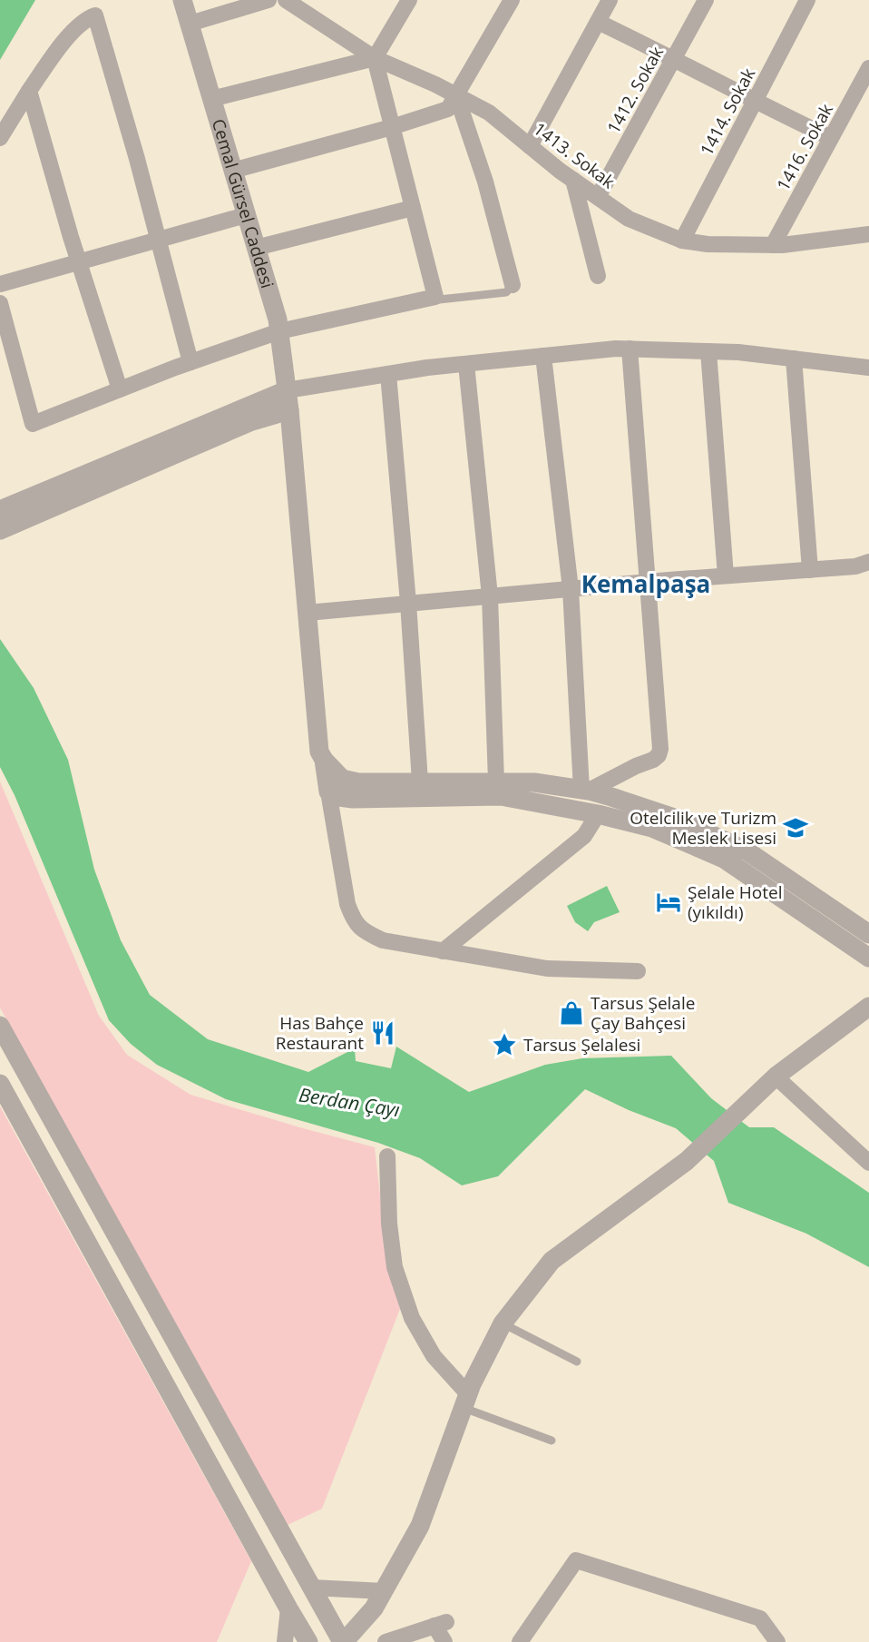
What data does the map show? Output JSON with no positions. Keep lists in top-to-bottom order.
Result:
{
  "streets": {
    "street": [
      "1412. Sokak",
      "1414. Sokak",
      "1416. Sokak",
      "1413. Sokak",
      "Cemal Gürsel Caddesi"
    ]
  },
  "crossings": [
    ["1412. Sokak", "1413. Sokak"],
    ["1414. Sokak", "1413. Sokak"],
    ["1416. Sokak", "1413. Sokak"]
  ],
  "districts": ["Kemalpaşa"],
  "water": ["Berdan Çayı"],
  "places": {
    "school or university": ["Otelcilik ve Turizm Meslek Lisesi"],
    "hotel": ["Şelale Hotel (yıkıldı)"],
    "shop": ["Tarsus Şelale Çay Bahçesi"],
    "restaurant": ["Has Bahçe Restaurant"],
    "place": ["Tarsus Şelalesi"]
  }
}
